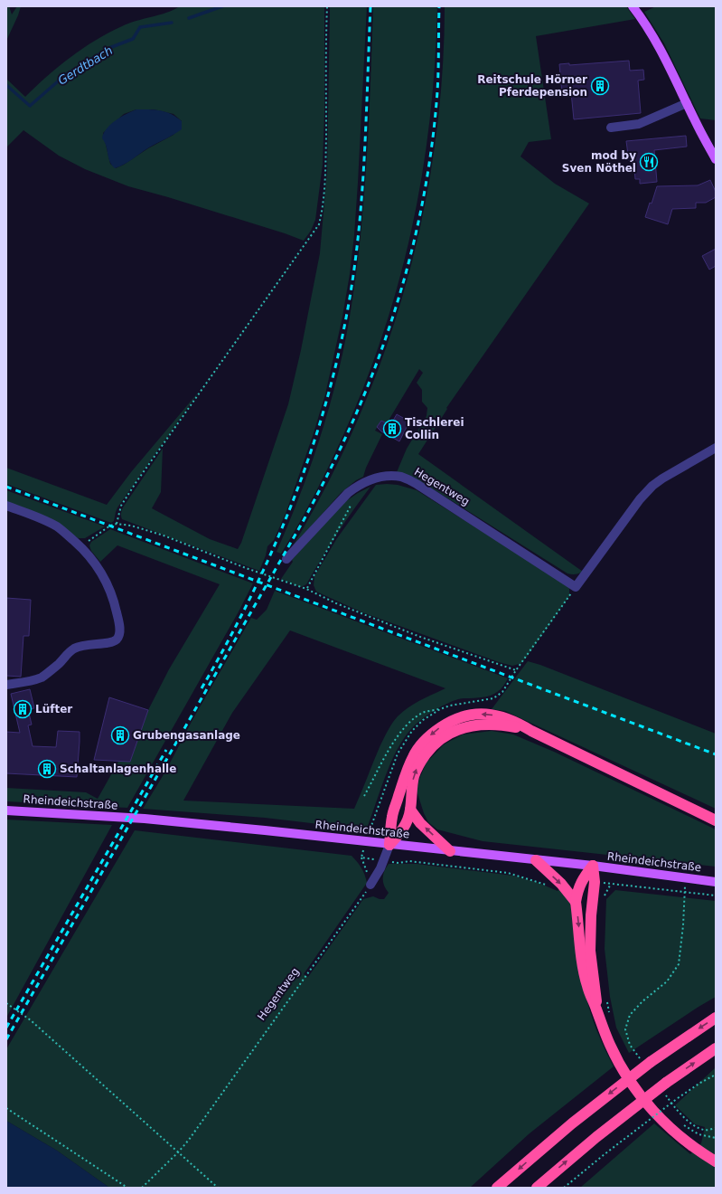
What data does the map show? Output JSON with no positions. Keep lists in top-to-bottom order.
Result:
{
  "streets": {
    "main road": ["Rheindeichstraße"],
    "street": ["Hegentweg"]
  },
  "water": ["Gerdtbach"],
  "places": {
    "building": [
      "Reitschule Hörner Pferdepension",
      "Tischlerei Collin",
      "Lüfter",
      "Grubengasanlage",
      "Schaltanlagenhalle"
    ],
    "restaurant": ["mod by Sven Nöthel"]
  }
}
